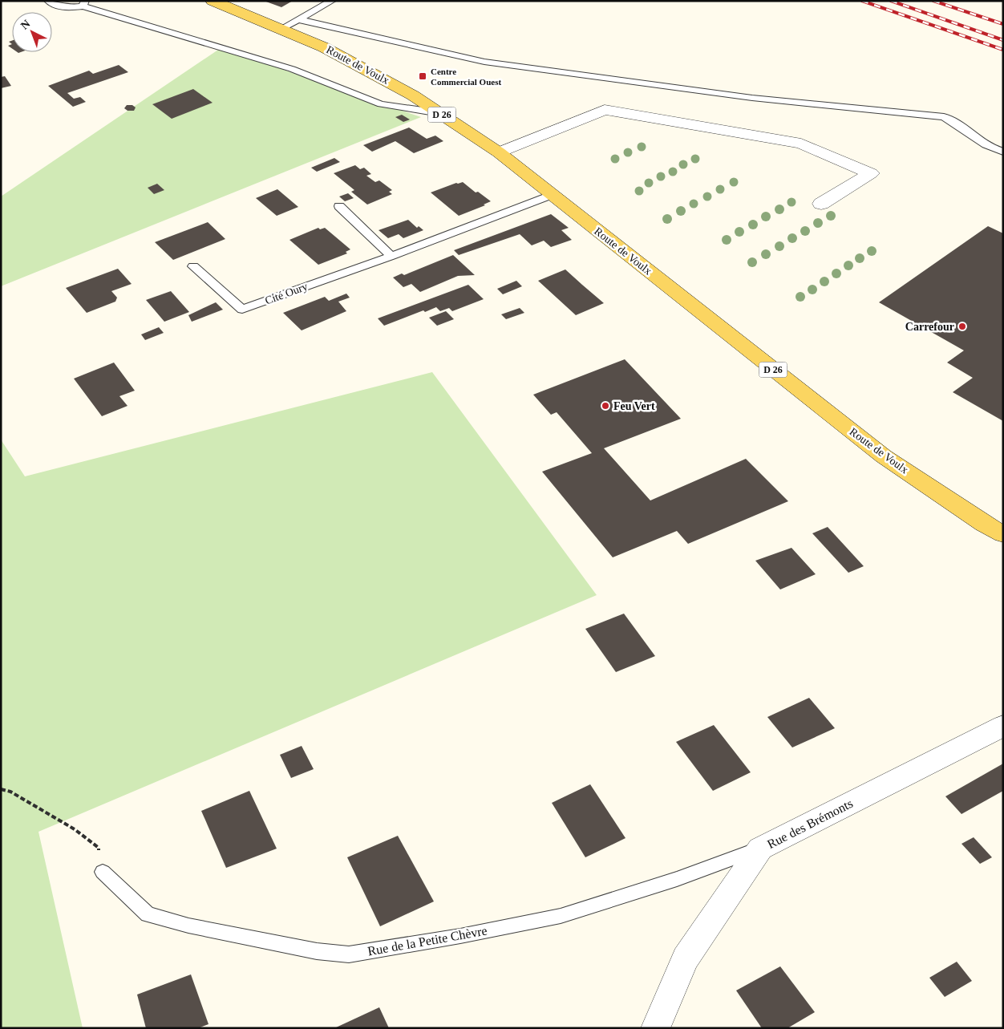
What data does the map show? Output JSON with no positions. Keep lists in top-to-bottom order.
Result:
{
  "streets": {
    "main road": ["Route de Voulx", "D 26"],
    "street": ["Rue des Brémonts"],
    "lane": ["Cité Oury", "Rue de la Petite Chèvre"]
  },
  "crossings": [
    ["Route de Voulx", "Cité Oury"],
    ["Rue des Brémonts", "Rue de la Petite Chèvre"]
  ],
  "places": {
    "transit": ["Centre Commercial Ouest"],
    "other": ["Carrefour", "Feu Vert"]
  },
  "north": "top left"
}
